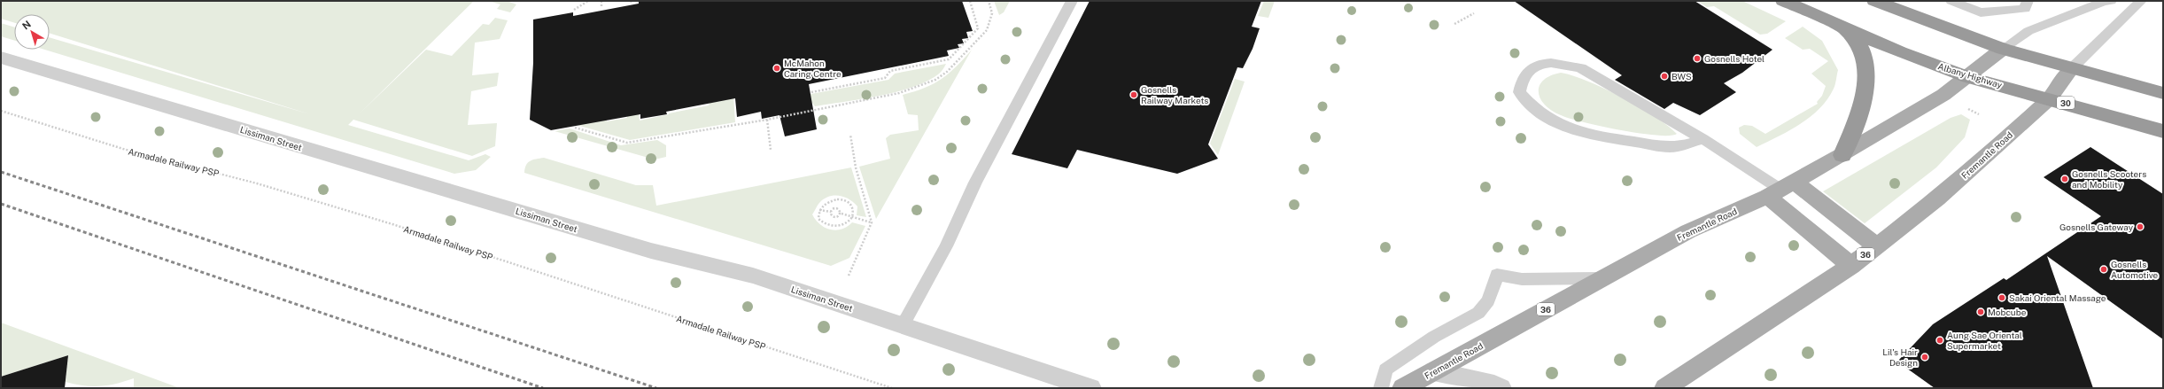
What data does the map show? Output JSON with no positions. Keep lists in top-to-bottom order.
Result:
{
  "streets": {
    "highway": ["Albany Highway", "30"],
    "main road": ["Fremantle Road", "36"],
    "street": ["Lissiman Street"],
    "path": ["Armadale Railway PSP"]
  },
  "crossings": [
    ["Albany Highway", "Fremantle Road"]
  ],
  "places": [
    "Gosnells Hotel",
    "McMahon Caring Centre",
    "BWS",
    "Gosnells Railway Markets",
    "Gosnells Scooters and Mobility",
    "Gosnells Gateway",
    "Gosnells Automotive",
    "Sakai Oriental Massage",
    "Mobcube",
    "Aung Sae Oriental Supermarket",
    "Lil's Hair Design"
  ],
  "north": "top left"
}
